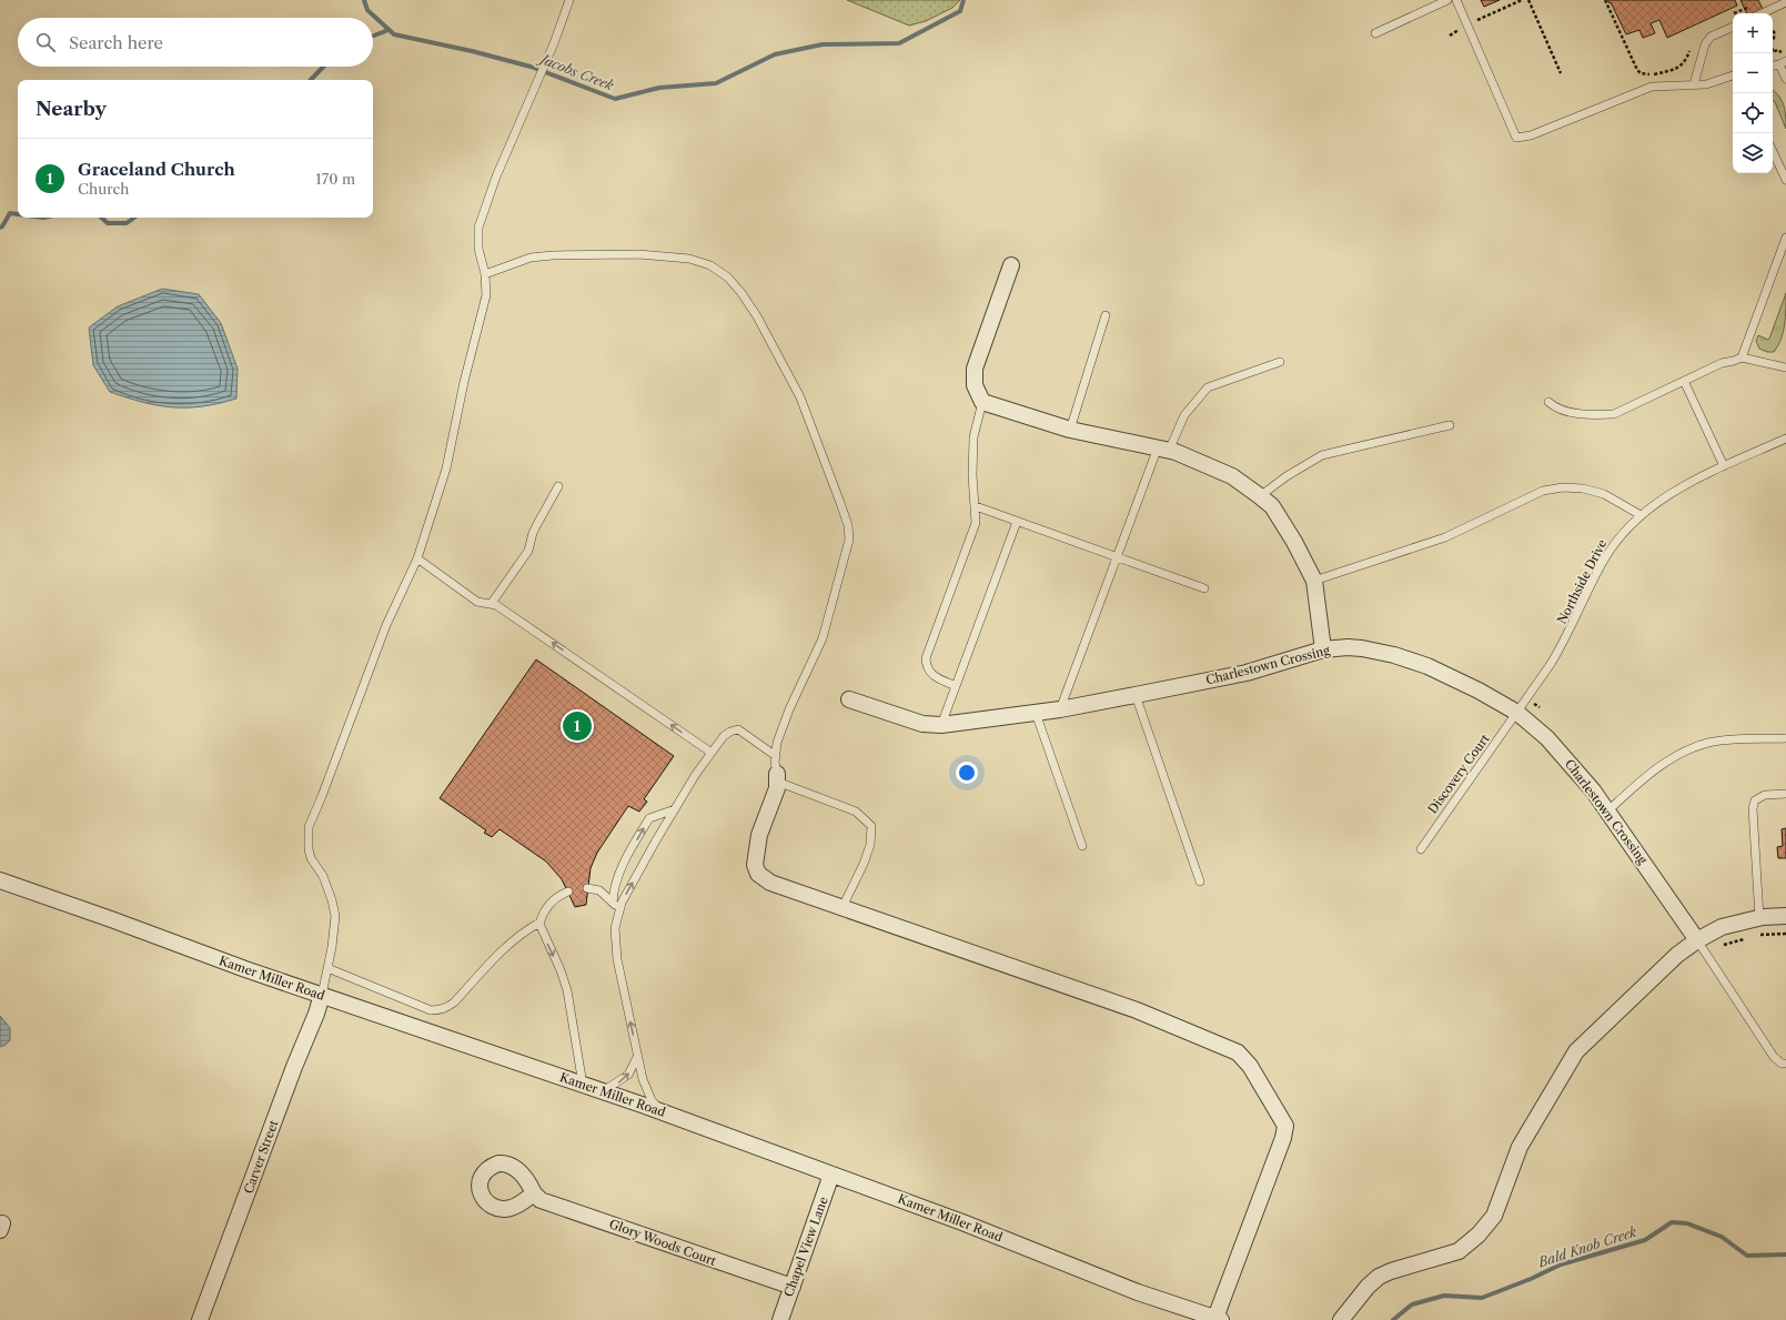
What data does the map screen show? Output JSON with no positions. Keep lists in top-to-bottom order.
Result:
{
  "streets": {
    "street": [
      "Charlestown Crossing",
      "Kamer Miller Road",
      "Carver Street",
      "Glory Woods Court",
      "Chapel View Lane"
    ],
    "lane": ["Northside Drive", "Discovery Court"]
  },
  "crossings": [
    ["Northside Drive", "Charlestown Crossing"],
    ["Northside Drive", "Discovery Court"],
    ["Charlestown Crossing", "Discovery Court"],
    ["Kamer Miller Road", "Carver Street"],
    ["Kamer Miller Road", "Chapel View Lane"],
    ["Glory Woods Court", "Chapel View Lane"]
  ],
  "water": ["Jacobs Creek", "Bald Knob Creek"],
  "page": {
    "map_buttons": ["+", "−"],
    "search": "Search here",
    "heading": "Nearby",
    "list": [
      {
        "mark": "1",
        "name": "Graceland Church",
        "note": "Church",
        "value": "170 m"
      }
    ],
    "pins": "1"
  }
}
